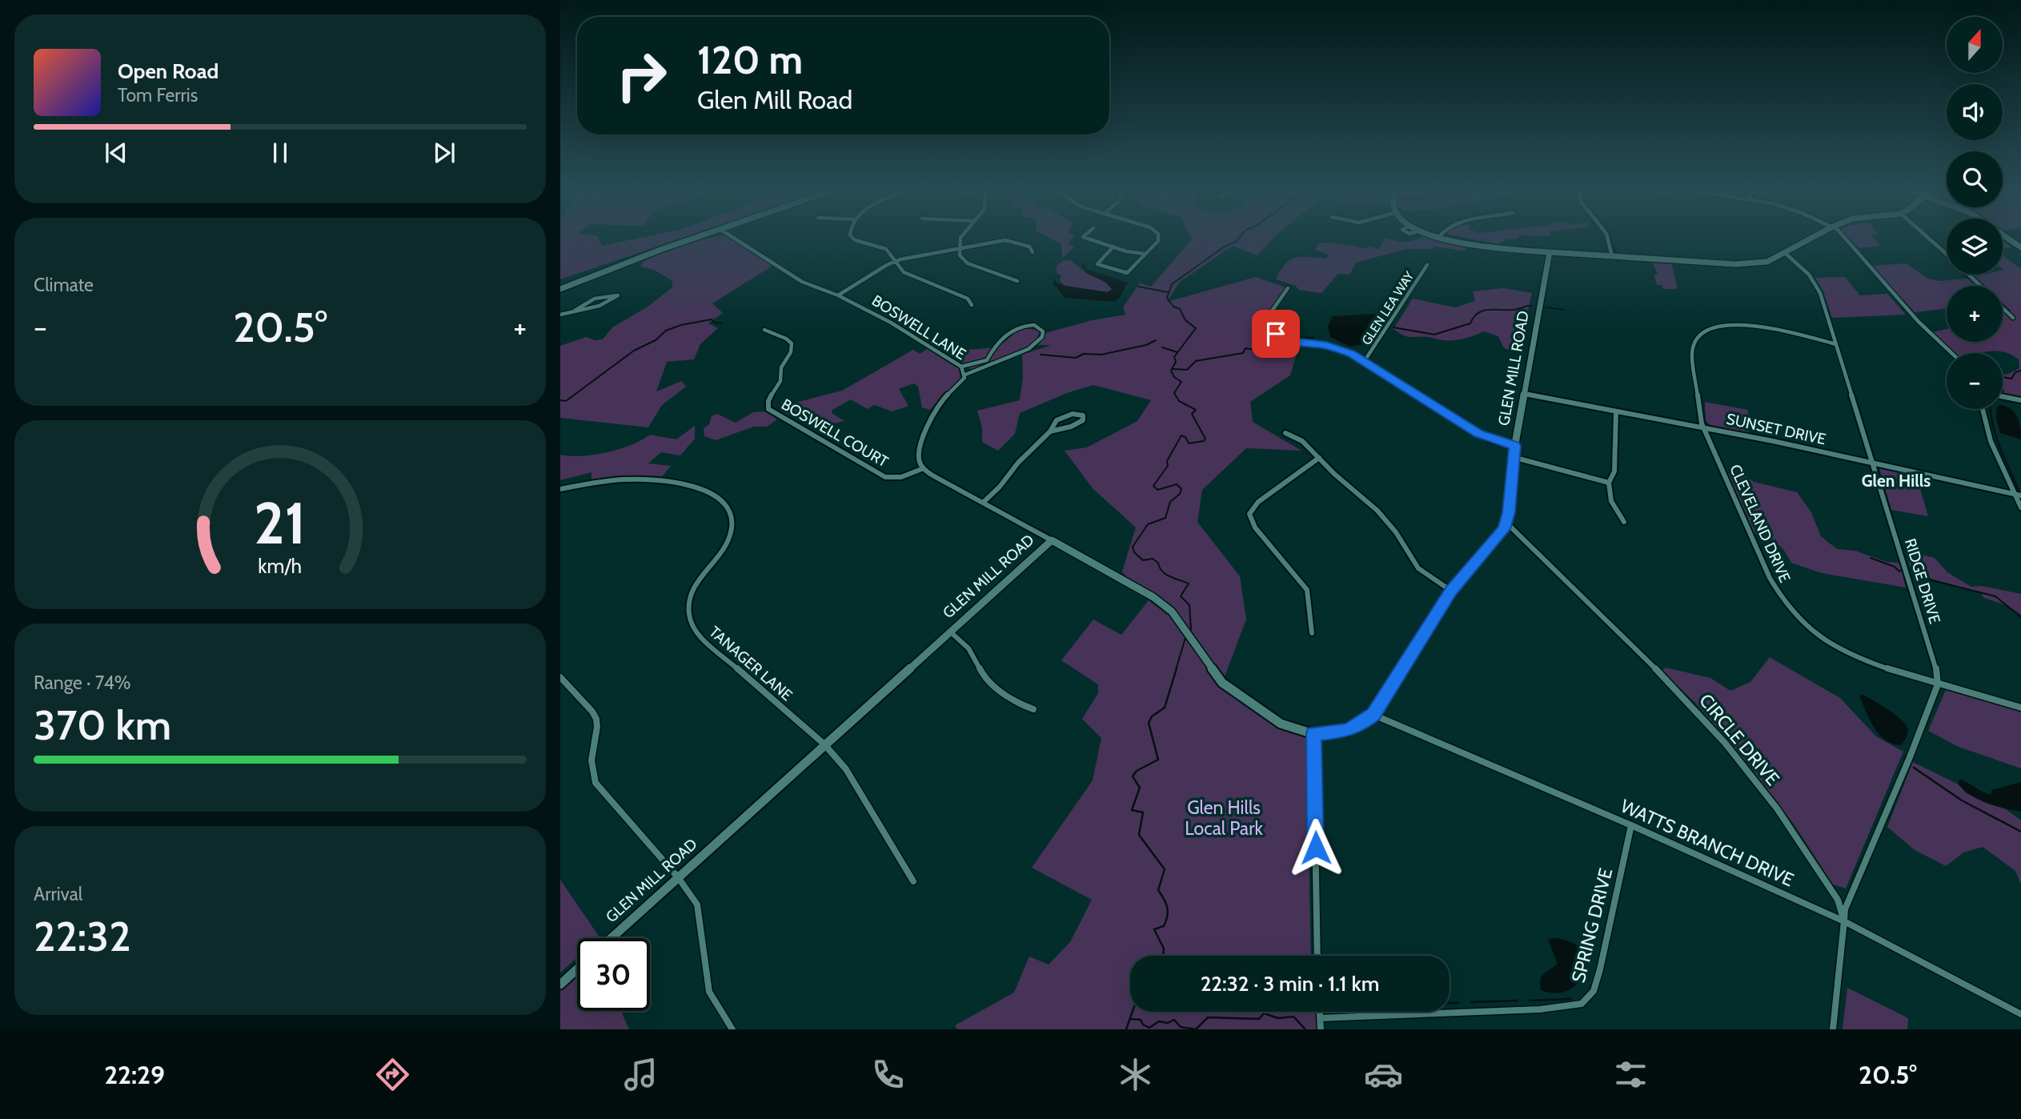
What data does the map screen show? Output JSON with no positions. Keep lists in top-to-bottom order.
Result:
{
  "streets": {
    "main road": ["GLEN MILL ROAD"],
    "street": [
      "GLEN LEA WAY",
      "BOSWELL LANE",
      "SUNSET DRIVE",
      "BOSWELL COURT",
      "CLEVELAND DRIVE",
      "RIDGE DRIVE",
      "TANAGER LANE",
      "CIRCLE DRIVE",
      "WATTS BRANCH DRIVE",
      "SPRING DRIVE"
    ]
  },
  "crossings": [
    ["BOSWELL LANE", "BOSWELL COURT"],
    ["GLEN MILL ROAD", "SUNSET DRIVE"],
    ["GLEN MILL ROAD", "TANAGER LANE"],
    ["GLEN MILL ROAD", "CIRCLE DRIVE"],
    ["GLEN MILL ROAD", "WATTS BRANCH DRIVE"],
    ["SUNSET DRIVE", "CLEVELAND DRIVE"],
    ["SUNSET DRIVE", "RIDGE DRIVE"],
    ["CLEVELAND DRIVE", "RIDGE DRIVE"],
    ["CIRCLE DRIVE", "WATTS BRANCH DRIVE"],
    ["WATTS BRANCH DRIVE", "SPRING DRIVE"]
  ],
  "districts": ["Glen Hills"],
  "parks": ["Glen Hills Local Park"],
  "north": "top",
  "page": {
    "map_buttons": ["+", "−"],
    "turn": ["120 m", "Glen Mill Road"],
    "song": ["Open Road", "Tom Ferris"],
    "tile": [
      "Climate",
      ["Range · 74%", "370 km"],
      ["Arrival", "22:32"]
    ],
    "heat": ["−", "20.5°", "+"],
    "limit": "30",
    "trip": "22:32 · 3 min · 1.1 km",
    "tabs": ["22:29", "20.5°"],
    "gauge": ["21", "km/h"]
  }
}
